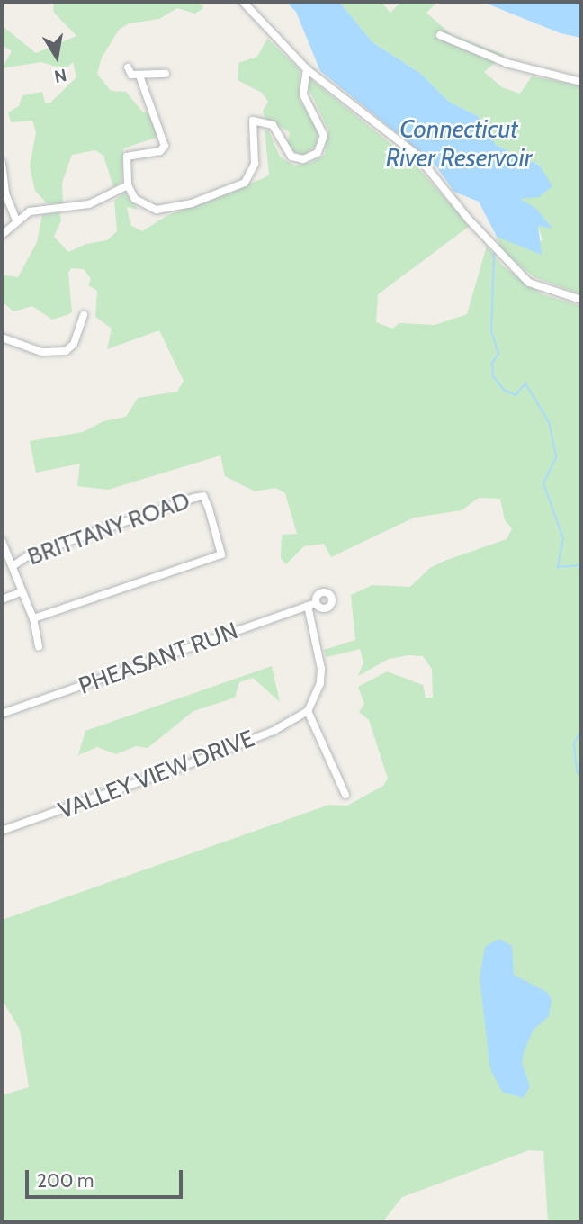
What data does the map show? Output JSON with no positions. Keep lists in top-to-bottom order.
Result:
{
  "streets": {
    "street": ["BRITTANY ROAD", "PHEASANT RUN", "VALLEY VIEW DRIVE"]
  },
  "crossings": [
    ["PHEASANT RUN", "VALLEY VIEW DRIVE"]
  ],
  "water": ["Connecticut River Reservoir"],
  "scale_bar": "200 m",
  "north": "bottom"
}
